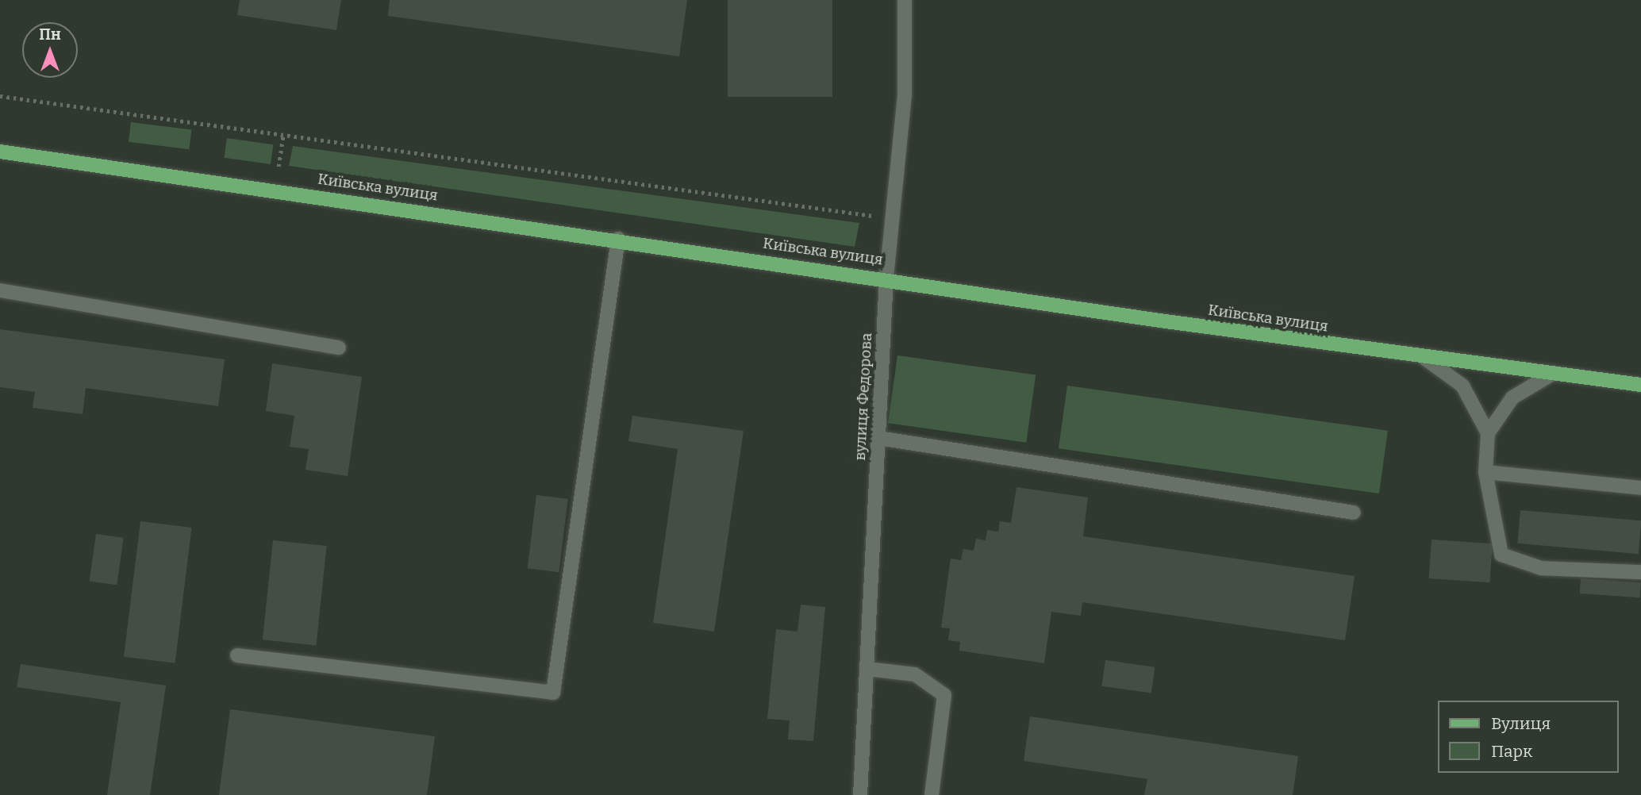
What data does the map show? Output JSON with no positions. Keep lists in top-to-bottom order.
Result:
{
  "streets": {
    "main road": ["Київська вулиця"],
    "street": ["вулиця Федорова"]
  },
  "crossings": [
    ["Київська вулиця", "вулиця Федорова"]
  ],
  "legend": ["Вулиця", "Парк"],
  "north": "top"
}
